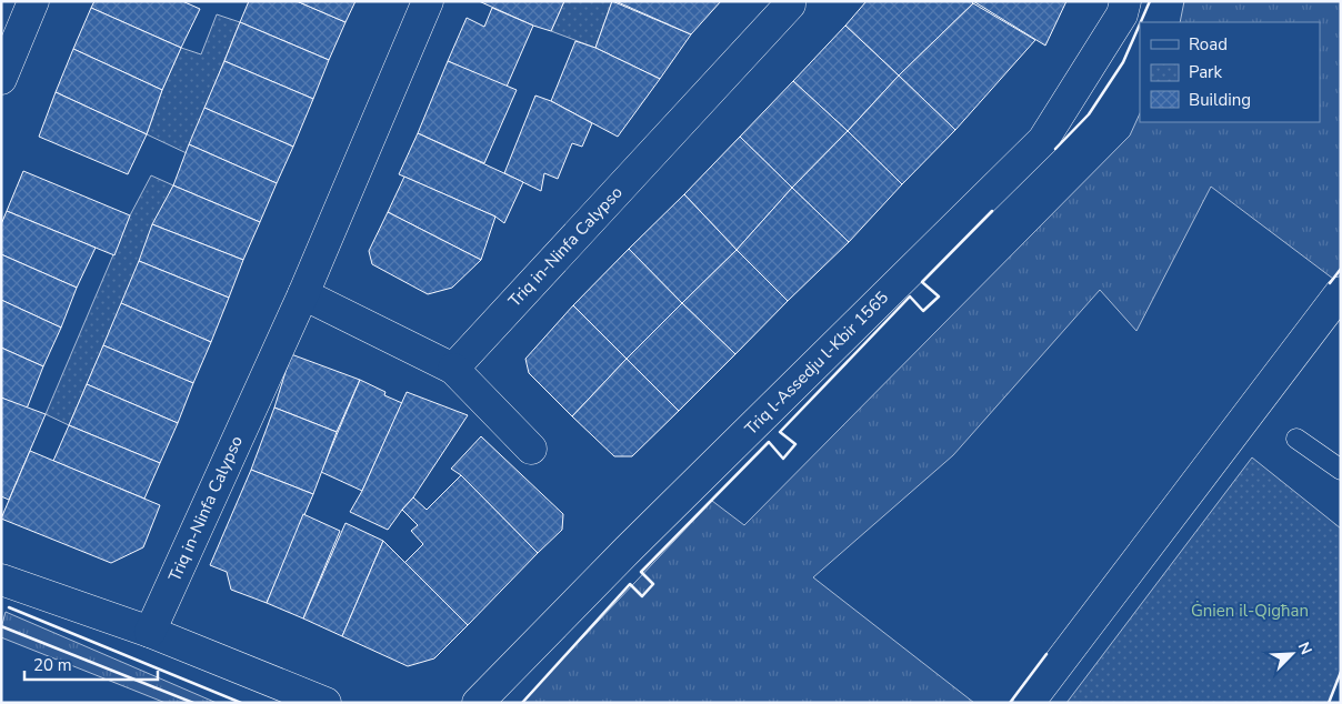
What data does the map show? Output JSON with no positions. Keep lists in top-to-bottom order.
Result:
{
  "streets": {
    "street": ["Triq in-Ninfa Calypso", "Triq l-Assedju l-Kbir 1565"]
  },
  "parks": ["Ġnien il-Qigħan"],
  "legend": ["Road", "Park", "Building"],
  "scale_bar": "20 m",
  "north": "top right"
}
